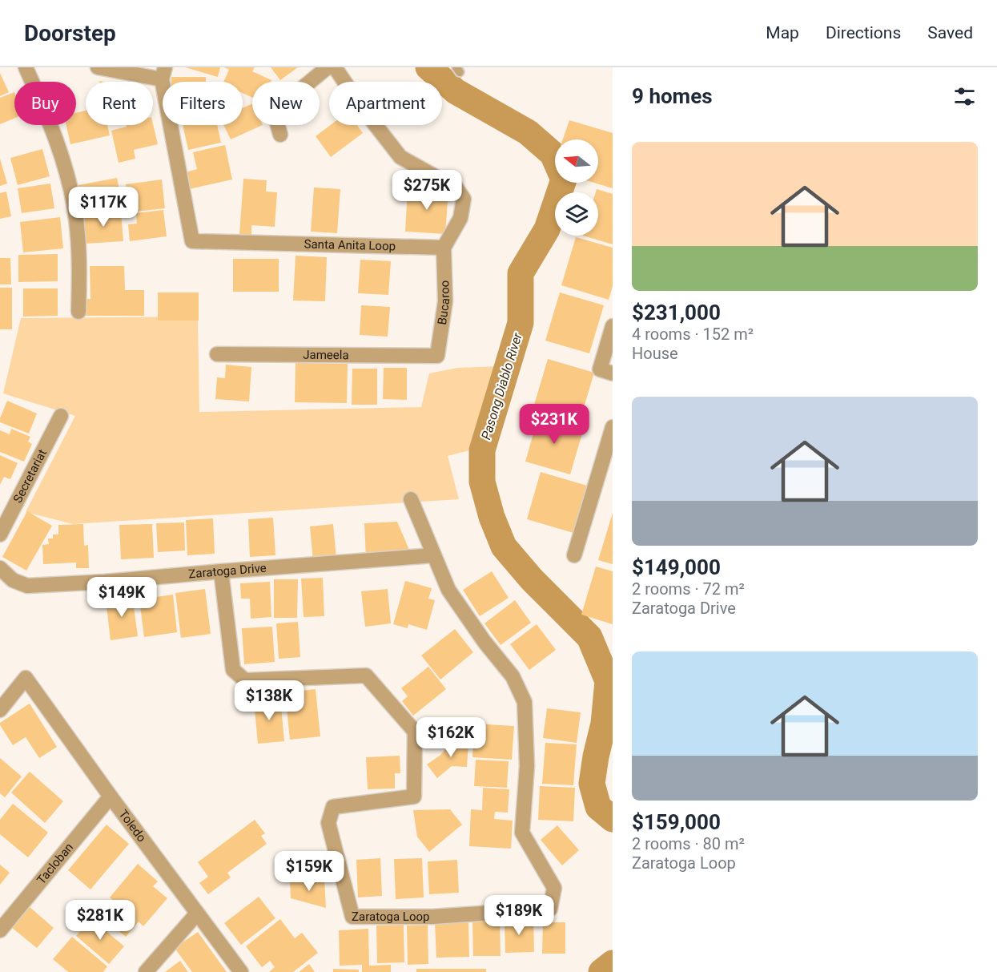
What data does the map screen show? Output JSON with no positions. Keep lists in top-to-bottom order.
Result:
{
  "streets": {
    "street": [
      "Santa Anita Loop",
      "Bucaroo",
      "Jameela",
      "Secretariat",
      "Zaratoga Drive",
      "Toledo",
      "Tacloban",
      "Zaratoga Loop"
    ]
  },
  "crossings": [
    ["Santa Anita Loop", "Bucaroo"],
    ["Bucaroo", "Jameela"],
    ["Zaratoga Drive", "Zaratoga Loop"],
    ["Toledo", "Tacloban"]
  ],
  "water": ["Pasong Diablo River"],
  "north": "left",
  "page": {
    "header": "Doorstep",
    "nav": ["Map", "Directions", "Saved"],
    "heading": "9 homes",
    "chip": [
      "Buy",
      "Rent",
      "Filters",
      "New",
      "Apartment"
    ],
    "list": [
      {
        "name": "$231,000",
        "note": "4 rooms · 152 m² · House"
      },
      {
        "name": "$149,000",
        "note": "2 rooms · 72 m² · Zaratoga Drive"
      },
      {
        "name": "$159,000",
        "note": "2 rooms · 80 m² · Zaratoga Loop"
      }
    ],
    "price": [
      "$275K",
      "$117K",
      "$231K",
      "$149K",
      "$138K",
      "$162K",
      "$159K",
      "$189K",
      "$281K"
    ]
  }
}
